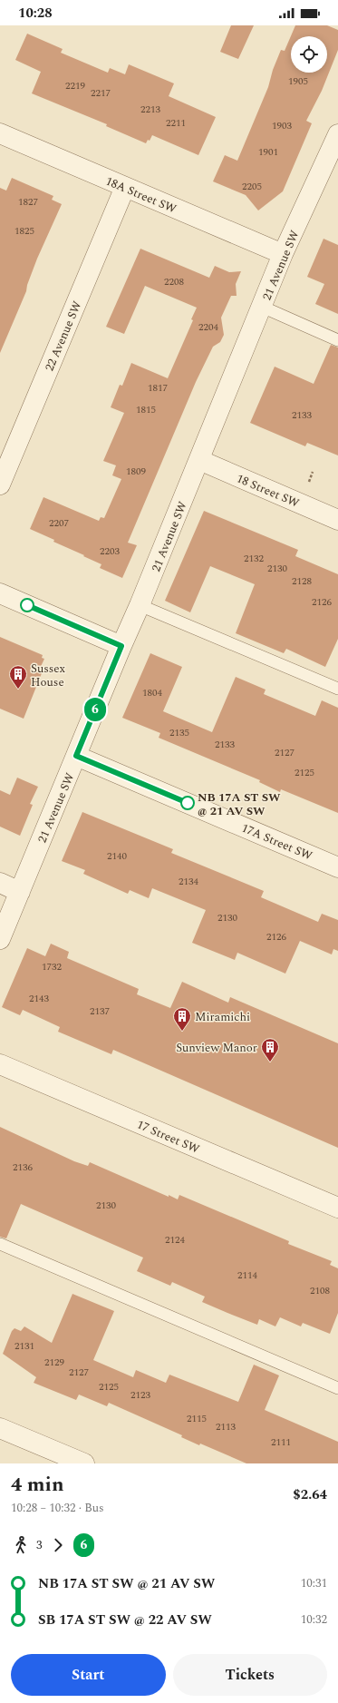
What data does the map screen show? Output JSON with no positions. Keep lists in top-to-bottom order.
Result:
{
  "streets": {
    "street": [
      "18A Street SW",
      "21 Avenue SW",
      "22 Avenue SW",
      "18 Street SW",
      "17A Street SW",
      "17 Street SW"
    ]
  },
  "crossings": [
    ["18A Street SW", "21 Avenue SW"],
    ["18A Street SW", "22 Avenue SW"],
    ["21 Avenue SW", "18 Street SW"],
    ["21 Avenue SW", "17A Street SW"]
  ],
  "places": {
    "building": ["Sussex House", "Miramichi", "Sunview Manor"],
    "other": ["NB 17A ST SW @ 21 AV SW"]
  },
  "lines": ["bus line 6"],
  "house_numbers": [
    "1905",
    "2219",
    "2217",
    "2213",
    "2211",
    "1903",
    "1901",
    "2205",
    "1827",
    "1825",
    "2208",
    "2204",
    "1817",
    "1815",
    "2133",
    "1809",
    "2207",
    "2203",
    "2132",
    "2130",
    "2128",
    "2126",
    "1804",
    "2135",
    "2133",
    "2127",
    "2125",
    "2140",
    "2134",
    "2130",
    "2126",
    "1732",
    "2143",
    "2137",
    "2136",
    "2130",
    "2124",
    "2114",
    "2108",
    "2131",
    "2129",
    "2127",
    "2125",
    "2123",
    "2115",
    "2113",
    "2111"
  ],
  "page": {
    "status": "10:28",
    "on_map": "6",
    "heading": ["4 min", "10:28 – 10:32 · Bus", "$2.64"],
    "legs": ["3", "6"],
    "list": [
      {
        "name": "NB 17A ST SW @ 21 AV SW",
        "value": "10:31"
      },
      {
        "name": "SB 17A ST SW @ 22 AV SW",
        "value": "10:32"
      }
    ],
    "buttons": ["Start", "Tickets"]
  }
}
